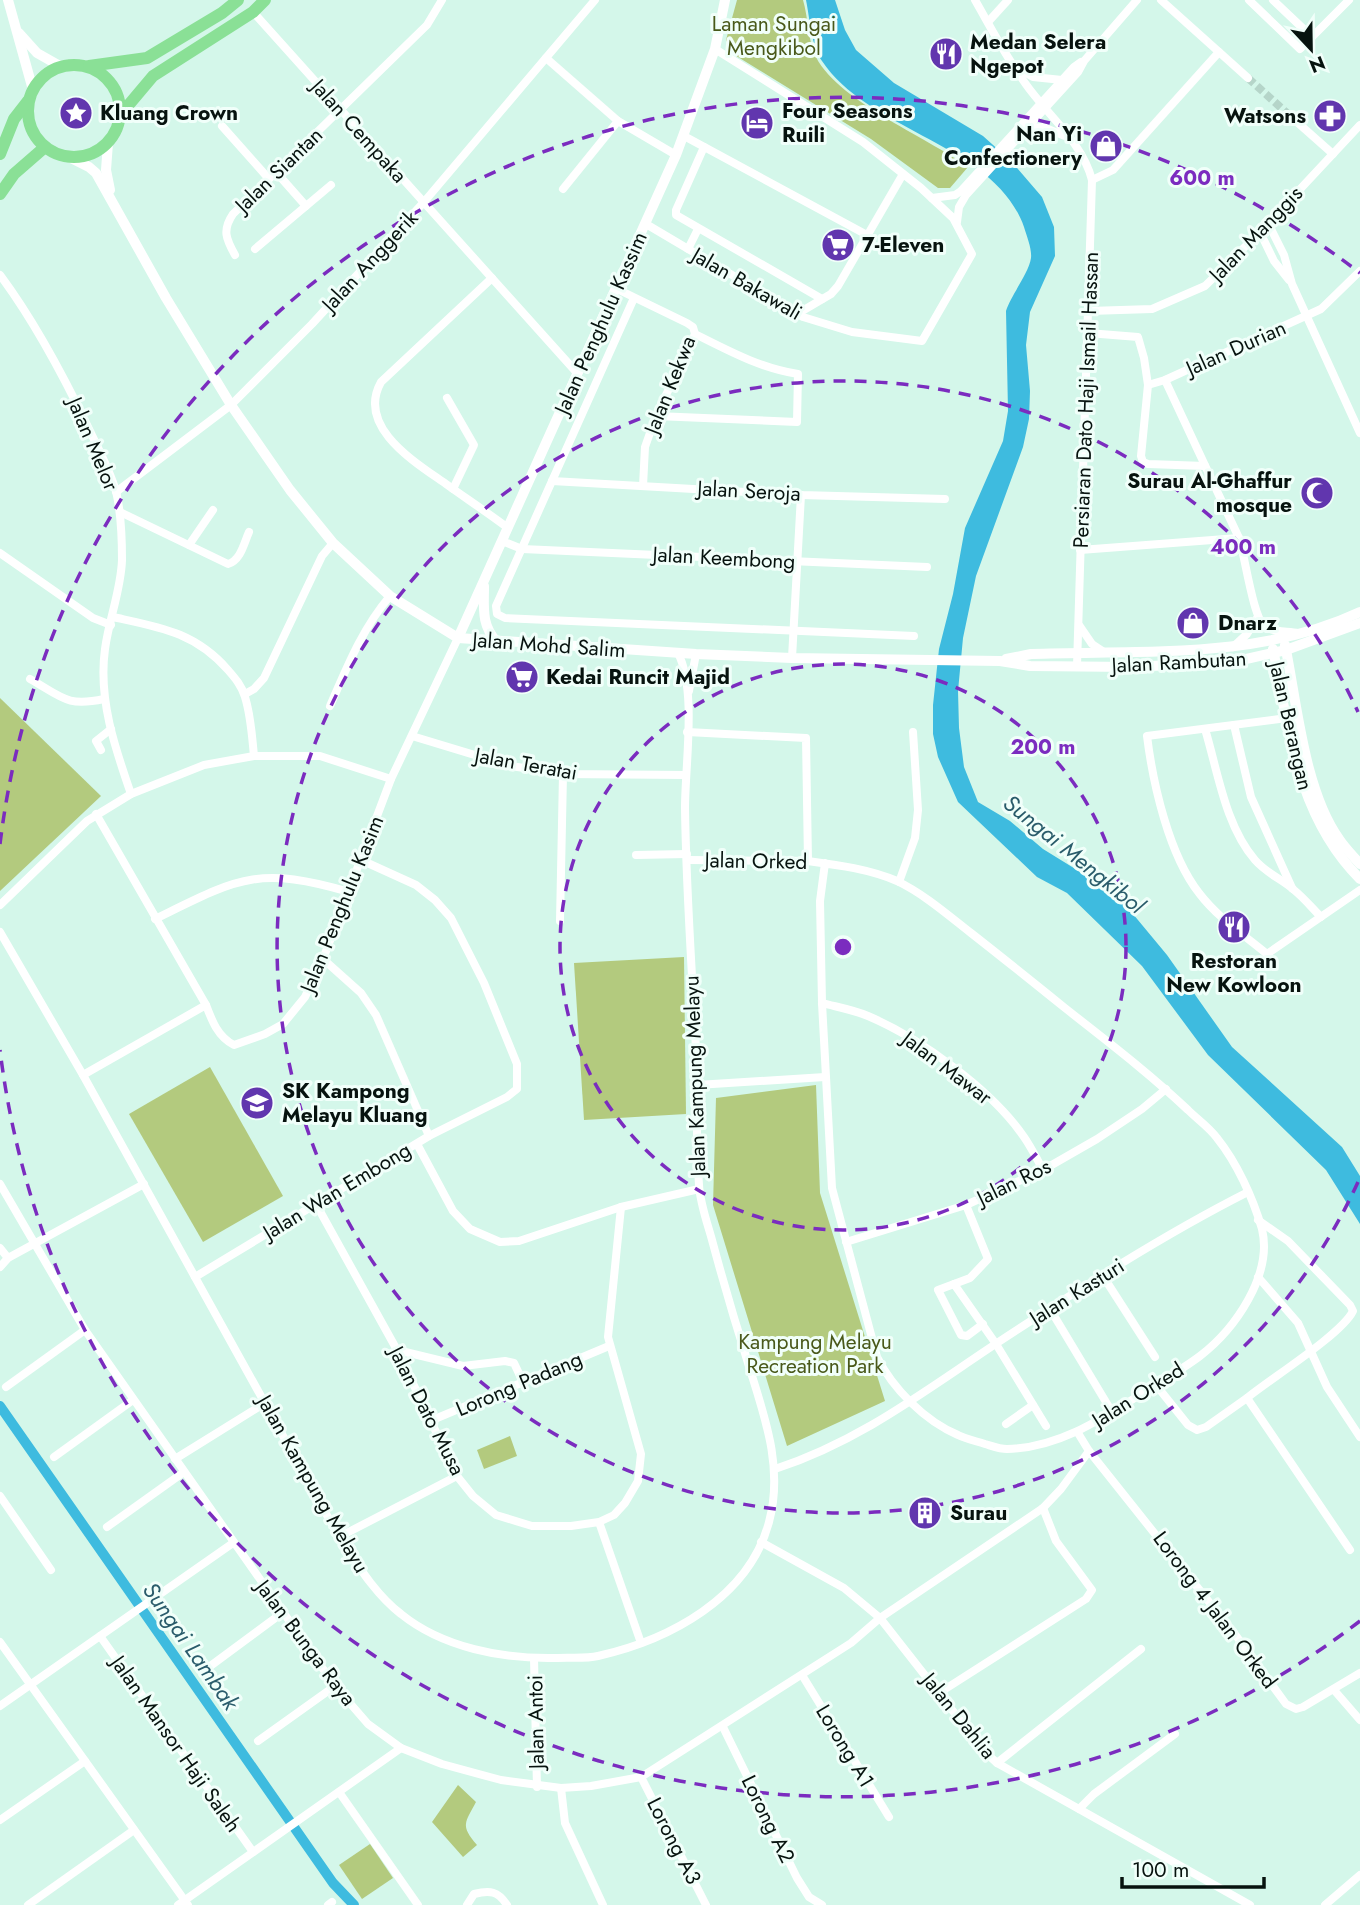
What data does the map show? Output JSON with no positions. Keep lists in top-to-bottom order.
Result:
{
  "streets": {
    "street": [
      "Jalan Cempaka",
      "Jalan Siantan",
      "Jalan Manggis",
      "Jalan Anggerik",
      "Jalan Bakawali",
      "Jalan Penghulu Kassim",
      "Jalan Durian",
      "Jalan Kekwa",
      "Persiaran Dato Haji Ismail Hassan",
      "Jalan Melor",
      "Jalan Seroja",
      "Jalan Keembong",
      "Jalan Mohd Salim",
      "Jalan Rambutan",
      "Jalan Berangan",
      "Jalan Teratai",
      "Jalan Orked",
      "Jalan Penghulu Kasim",
      "Jalan Mawar",
      "Jalan Kampung Melayu",
      "Jalan Ros",
      "Jalan Wan Embong",
      "Jalan Kasturi",
      "Lorong Padang",
      "Jalan Dato Musa",
      "Lorong 4 Jalan Orked",
      "Jalan Bunga Raya",
      "Jalan Dahlia",
      "Jalan Antoi",
      "Jalan Mansor Haji Saleh",
      "Lorong A1",
      "Lorong A2",
      "Lorong A3"
    ]
  },
  "crossings": [
    ["Jalan Cempaka", "Jalan Siantan"],
    ["Jalan Cempaka", "Jalan Anggerik"],
    ["Jalan Cempaka", "Jalan Penghulu Kassim"],
    ["Jalan Manggis", "Jalan Durian"],
    ["Jalan Manggis", "Persiaran Dato Haji Ismail Hassan"],
    ["Jalan Anggerik", "Jalan Melor"],
    ["Jalan Anggerik", "Jalan Mohd Salim"],
    ["Jalan Bakawali", "Jalan Penghulu Kassim"],
    ["Jalan Penghulu Kassim", "Jalan Kekwa"],
    ["Jalan Penghulu Kassim", "Jalan Seroja"],
    ["Jalan Penghulu Kassim", "Jalan Keembong"],
    ["Jalan Penghulu Kassim", "Jalan Mohd Salim"],
    ["Jalan Penghulu Kassim", "Jalan Penghulu Kasim"],
    ["Jalan Kekwa", "Jalan Seroja"],
    ["Persiaran Dato Haji Ismail Hassan", "Jalan Mohd Salim"],
    ["Persiaran Dato Haji Ismail Hassan", "Jalan Rambutan"],
    ["Jalan Mohd Salim", "Jalan Rambutan"],
    ["Jalan Mohd Salim", "Jalan Penghulu Kasim"],
    ["Jalan Mohd Salim", "Jalan Kampung Melayu"],
    ["Jalan Rambutan", "Jalan Berangan"],
    ["Jalan Teratai", "Jalan Penghulu Kasim"],
    ["Jalan Teratai", "Jalan Kampung Melayu"],
    ["Jalan Orked", "Jalan Mawar"],
    ["Jalan Orked", "Jalan Kampung Melayu"],
    ["Jalan Orked", "Jalan Ros"],
    ["Jalan Orked", "Jalan Kasturi"],
    ["Jalan Orked", "Lorong 4 Jalan Orked"],
    ["Jalan Penghulu Kasim", "Jalan Wan Embong"],
    ["Jalan Mawar", "Jalan Ros"],
    ["Jalan Kampung Melayu", "Jalan Wan Embong"],
    ["Jalan Kampung Melayu", "Jalan Kasturi"],
    ["Jalan Kampung Melayu", "Jalan Dahlia"],
    ["Jalan Kampung Melayu", "Jalan Antoi"],
    ["Jalan Wan Embong", "Jalan Dato Musa"],
    ["Lorong Padang", "Jalan Dato Musa"],
    ["Lorong 4 Jalan Orked", "Jalan Bunga Raya"],
    ["Jalan Bunga Raya", "Jalan Dahlia"],
    ["Jalan Bunga Raya", "Jalan Antoi"],
    ["Jalan Bunga Raya", "Lorong A1"],
    ["Jalan Bunga Raya", "Lorong A2"],
    ["Jalan Bunga Raya", "Lorong A3"]
  ],
  "water": ["Sungai Mengkibol", "Sungai Lambak"],
  "parks": ["Laman Sungai Mengkibol", "Kampung Melayu Recreation Park"],
  "places": {
    "restaurant": ["Medan Selera Ngepot", "Restoran New Kowloon"],
    "place": ["Kluang Crown"],
    "pharmacy": ["Watsons"],
    "hotel": ["Four Seasons Ruili"],
    "shop": ["Nan Yi Confectionery", "Dnarz"],
    "supermarket": ["7-Eleven", "Kedai Runcit Majid"],
    "mosque": ["Surau Al-Ghaffur mosque"],
    "school or university": ["SK Kampong Melayu Kluang"],
    "building": ["Surau"]
  },
  "scale_bar": "100 m",
  "north": "bottom",
  "rings": ["600 m", "400 m", "200 m"]
}
